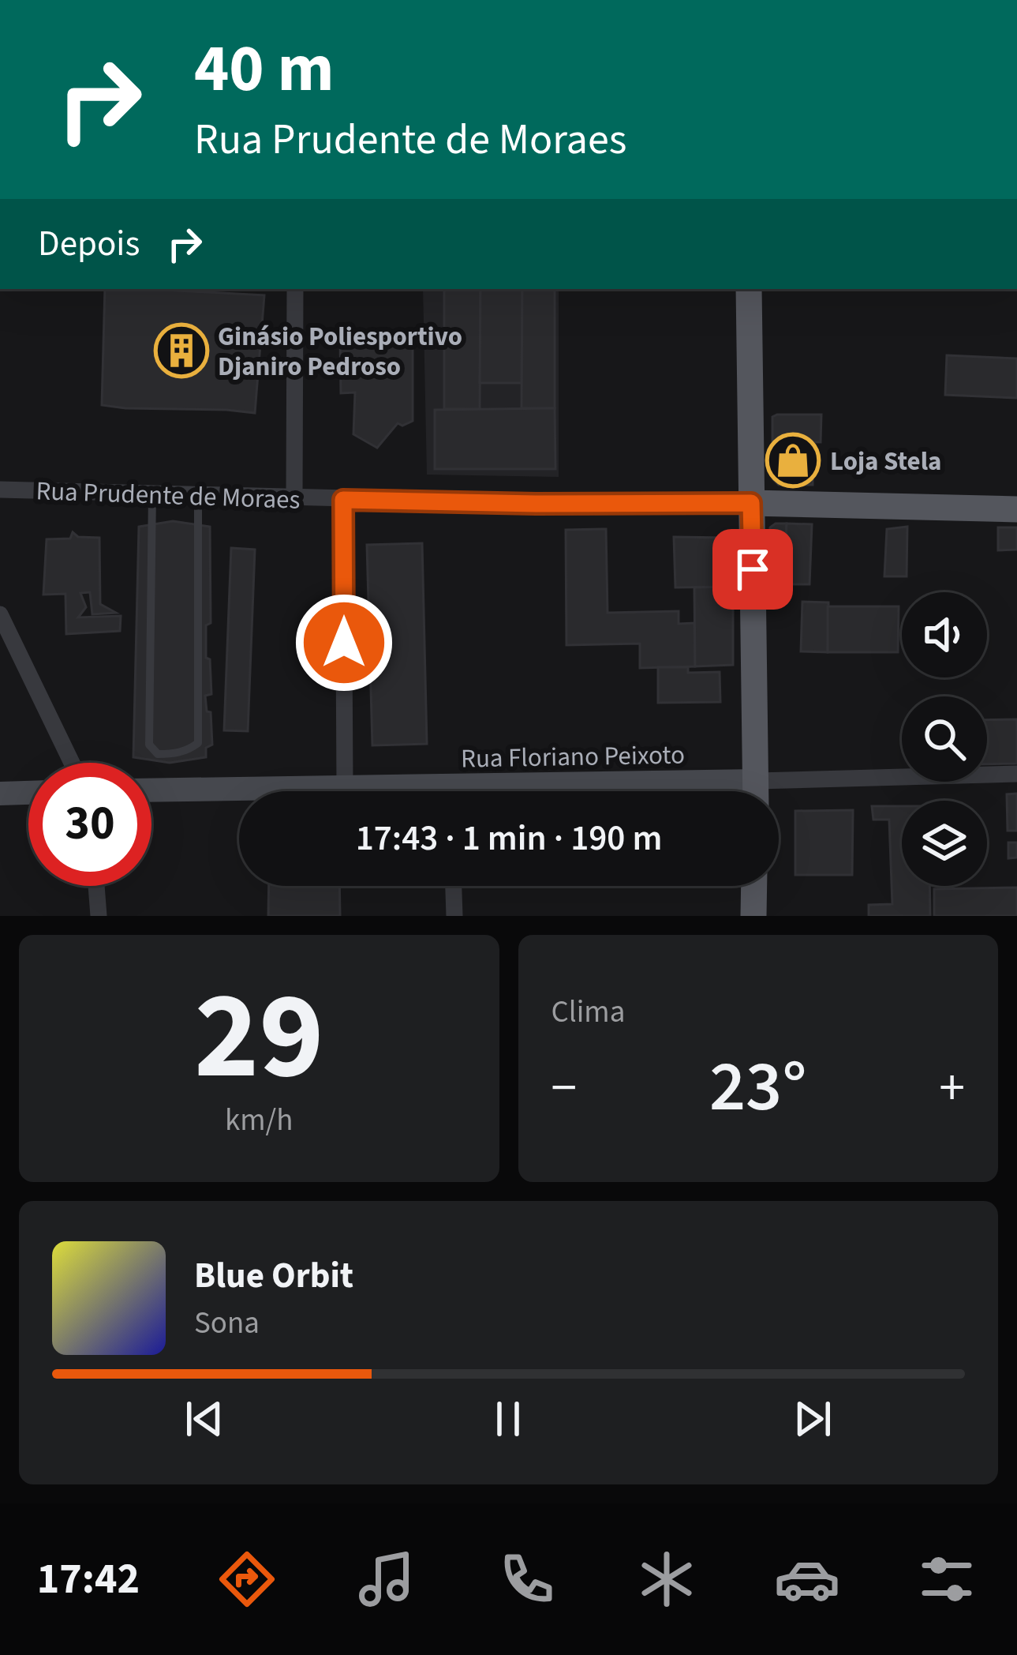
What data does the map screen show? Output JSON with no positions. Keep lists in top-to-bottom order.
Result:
{
  "streets": {
    "main road": ["Rua Prudente de Moraes", "Rua Floriano Peixoto"]
  },
  "places": {
    "building": ["Ginásio Poliesportivo Djaniro Pedroso"],
    "shop": ["Loja Stela"]
  },
  "page": {
    "turn": ["40 m", "Rua Prudente de Moraes"],
    "then": "Depois",
    "limit": "30",
    "trip": "17:43 · 1 min · 190 m",
    "tile": [
      ["29", "km/h"],
      "Clima"
    ],
    "heat": ["−", "23°", "+"],
    "song": ["Blue Orbit", "Sona"],
    "tabs": "17:42"
  }
}
